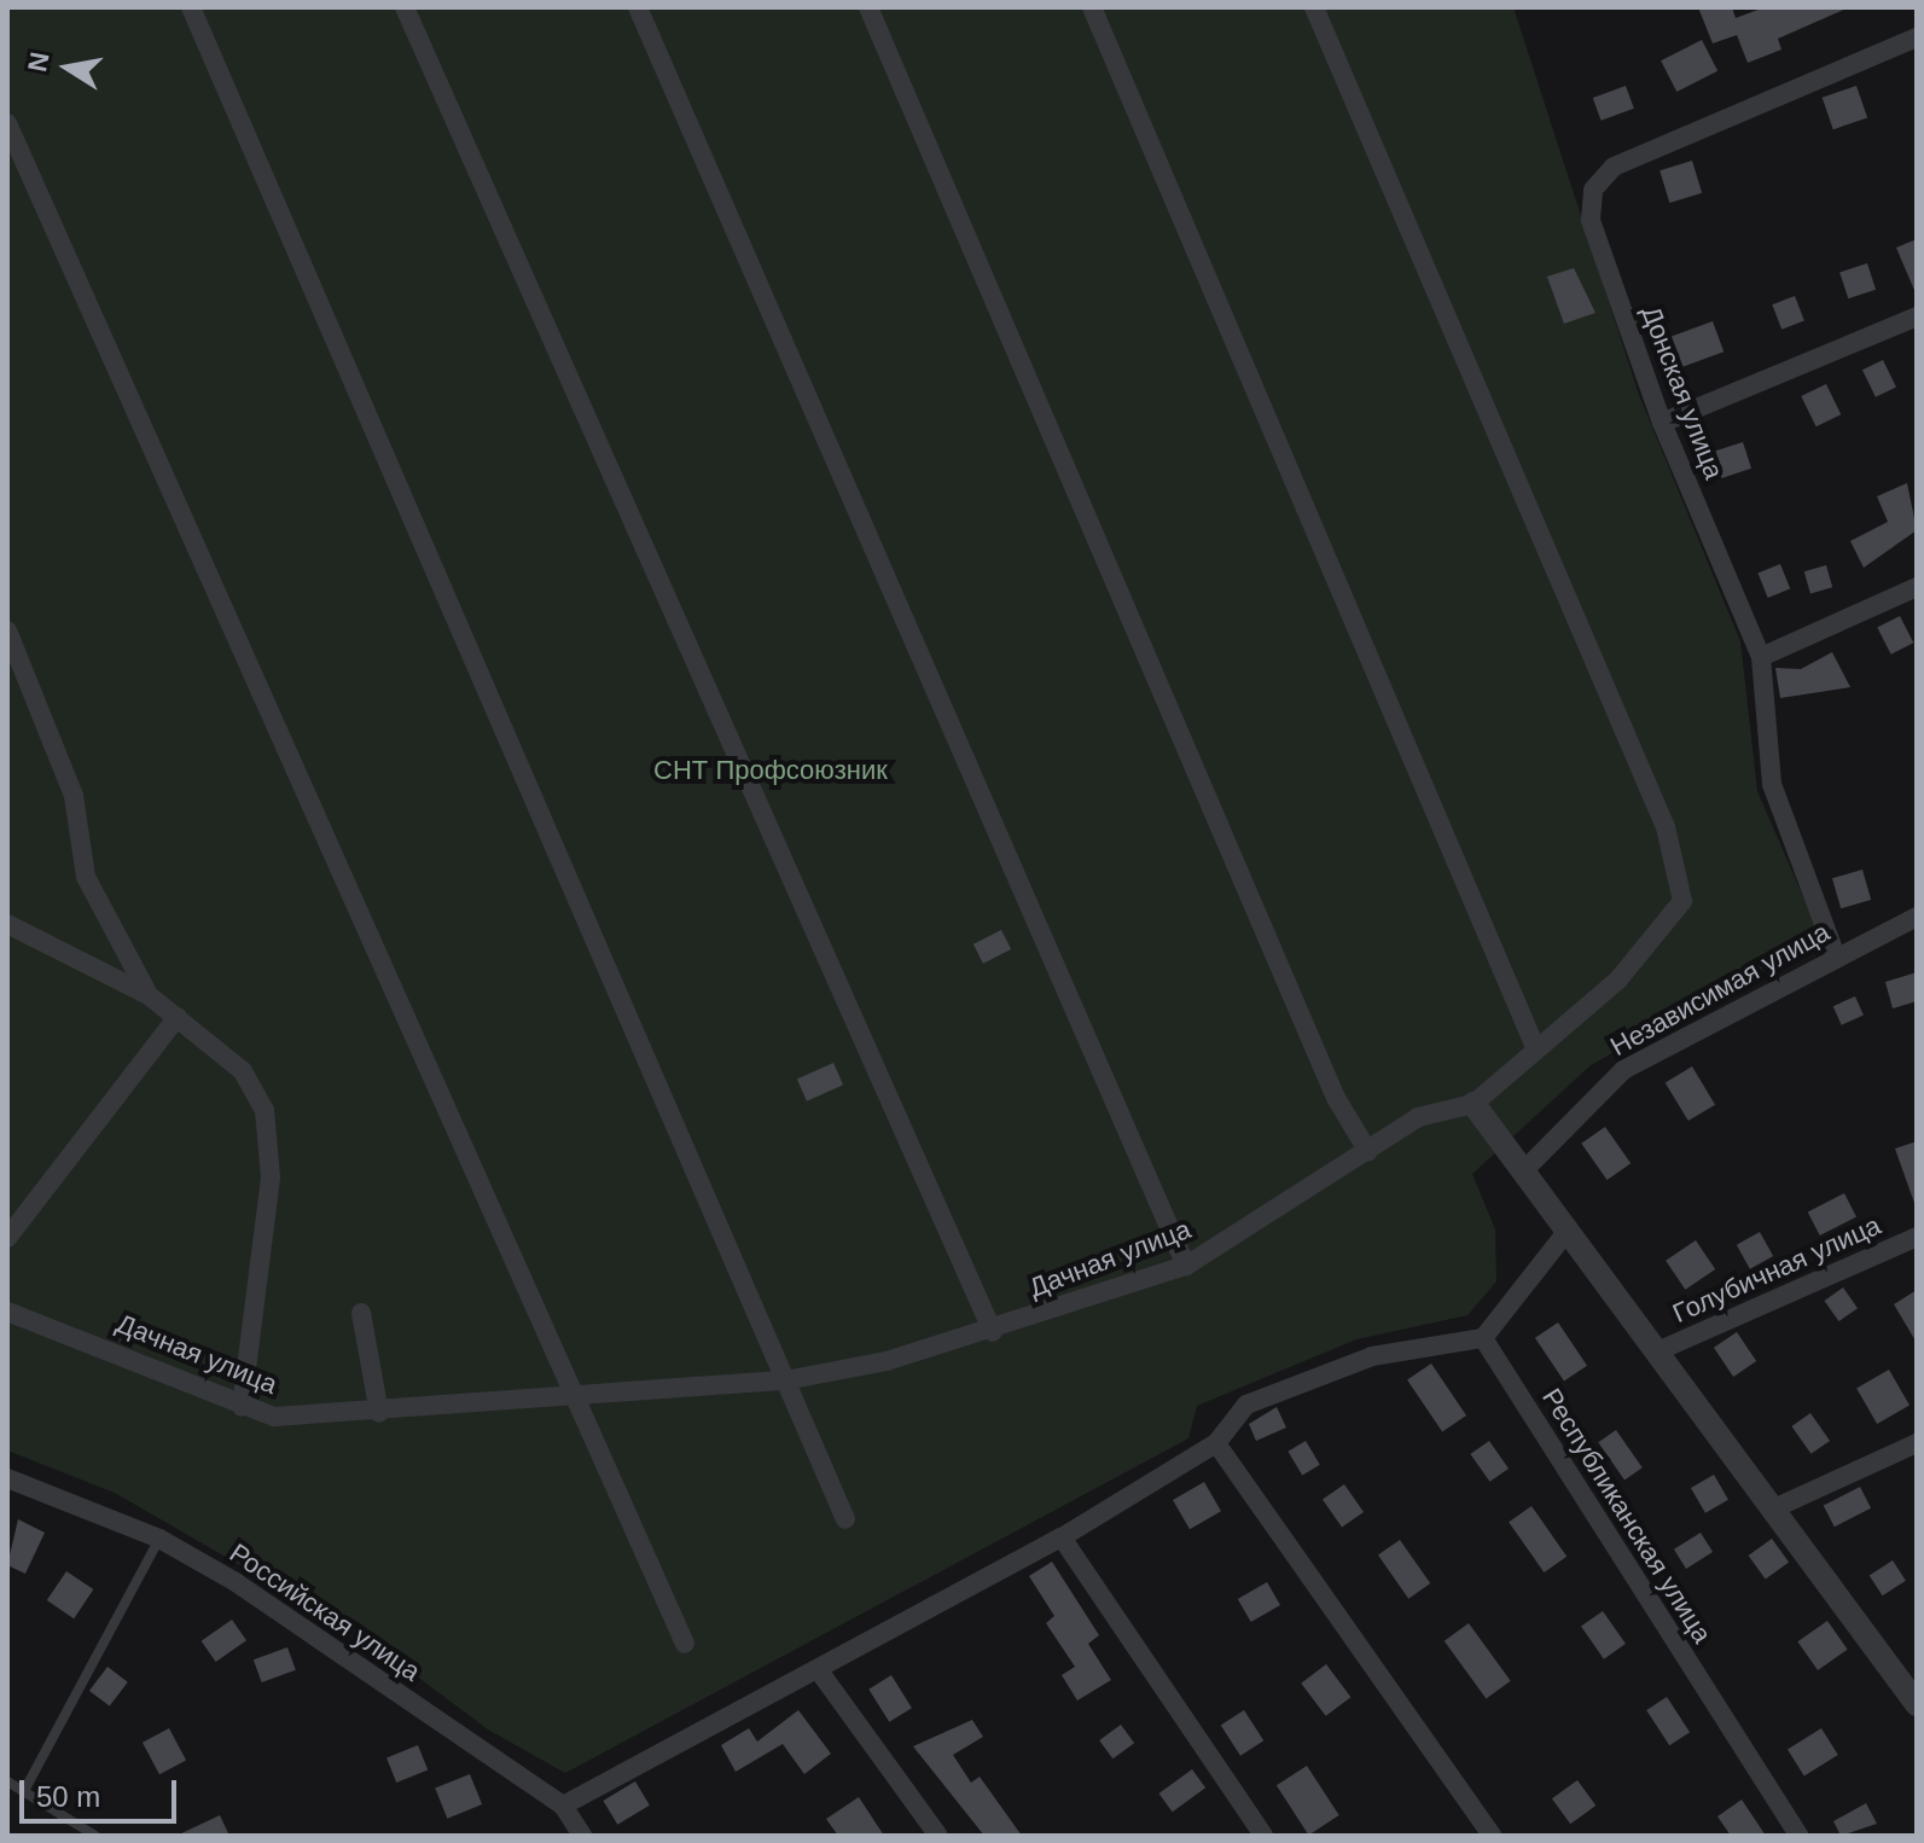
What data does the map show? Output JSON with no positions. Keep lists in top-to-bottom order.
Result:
{
  "streets": {
    "street": [
      "Донская улица",
      "Независимая улица",
      "Дачная улица",
      "Голубичная улица",
      "Республиканская улица",
      "Российская улица"
    ]
  },
  "crossings": [
    ["Донская улица", "Независимая улица"]
  ],
  "parks": ["СНТ Профсоюзник"],
  "scale_bar": "50 m",
  "north": "left"
}
